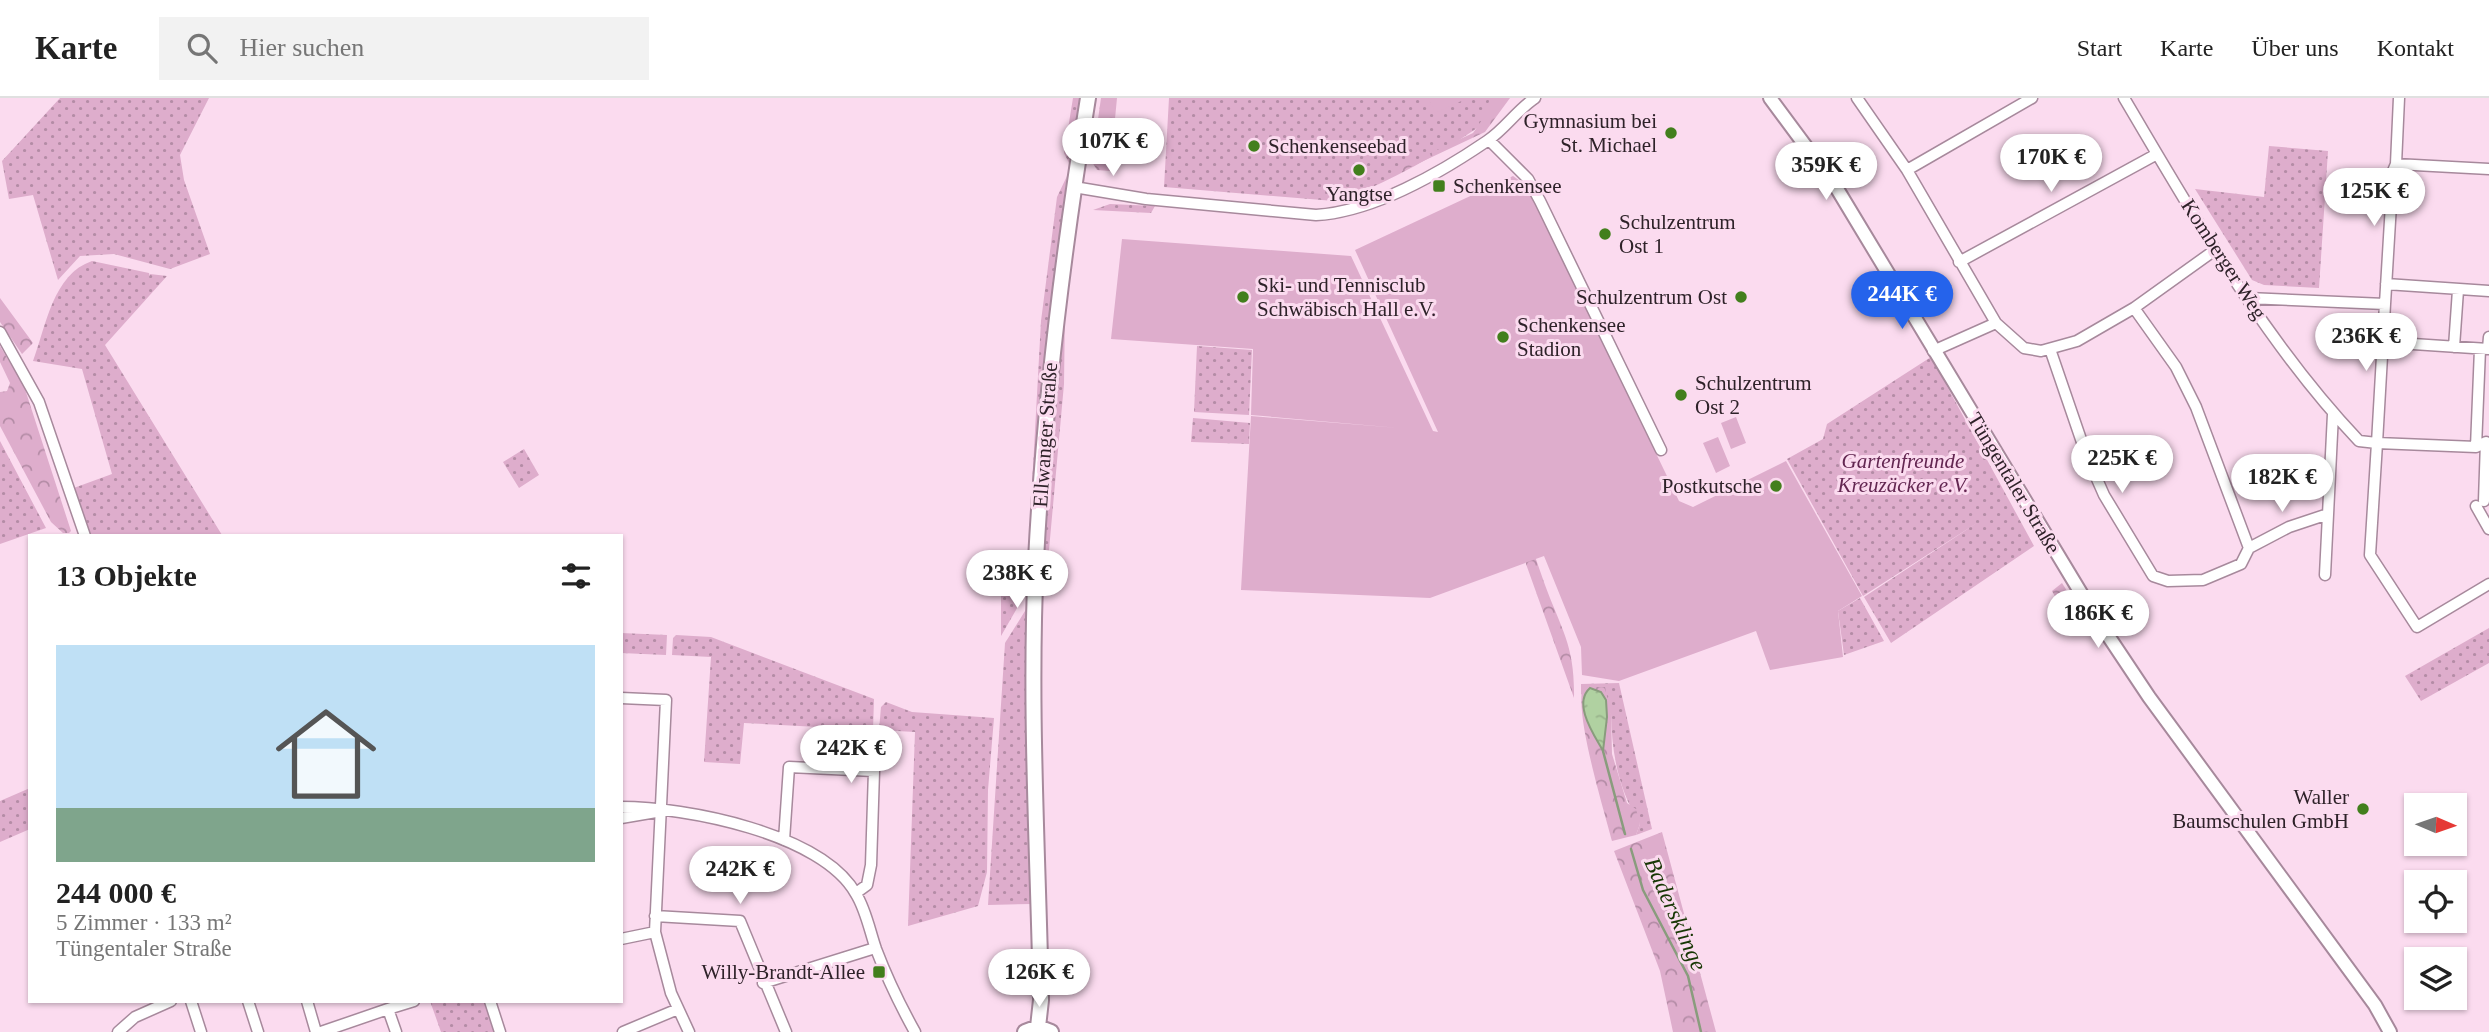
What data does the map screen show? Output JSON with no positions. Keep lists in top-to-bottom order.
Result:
{
  "streets": {
    "main road": ["Ellwanger Straße"],
    "street": ["Komberger Weg", "Tüngentaler Straße"]
  },
  "water": ["Badersklinge"],
  "parks": ["Gartenfreunde Kreuzäcker e.V."],
  "places": {
    "other": [
      "Gymnasium bei St. Michael",
      "Schenkenseebad",
      "Yangtse",
      "Schulzentrum Ost 1",
      "Ski- und Tennisclub Schwäbisch Hall e.V.",
      "Schulzentrum Ost",
      "Schenkensee Stadion",
      "Schulzentrum Ost 2",
      "Postkutsche",
      "Waller Baumschulen GmbH"
    ],
    "transit": ["Schenkensee", "Willy-Brandt-Allee"]
  },
  "north": "right",
  "page": {
    "header": "Karte",
    "search": "Hier suchen",
    "nav": [
      "Start",
      "Karte",
      "Über uns",
      "Kontakt"
    ],
    "price": [
      "107K €",
      "170K €",
      "359K €",
      "125K €",
      "244K €",
      "236K €",
      "225K €",
      "182K €",
      "238K €",
      "186K €",
      "242K €",
      "242K €",
      "126K €"
    ],
    "heading": "13 Objekte",
    "list": [
      {
        "name": "244 000 €",
        "note": "5 Zimmer · 133 m² · Tüngentaler Straße"
      }
    ]
  }
}
